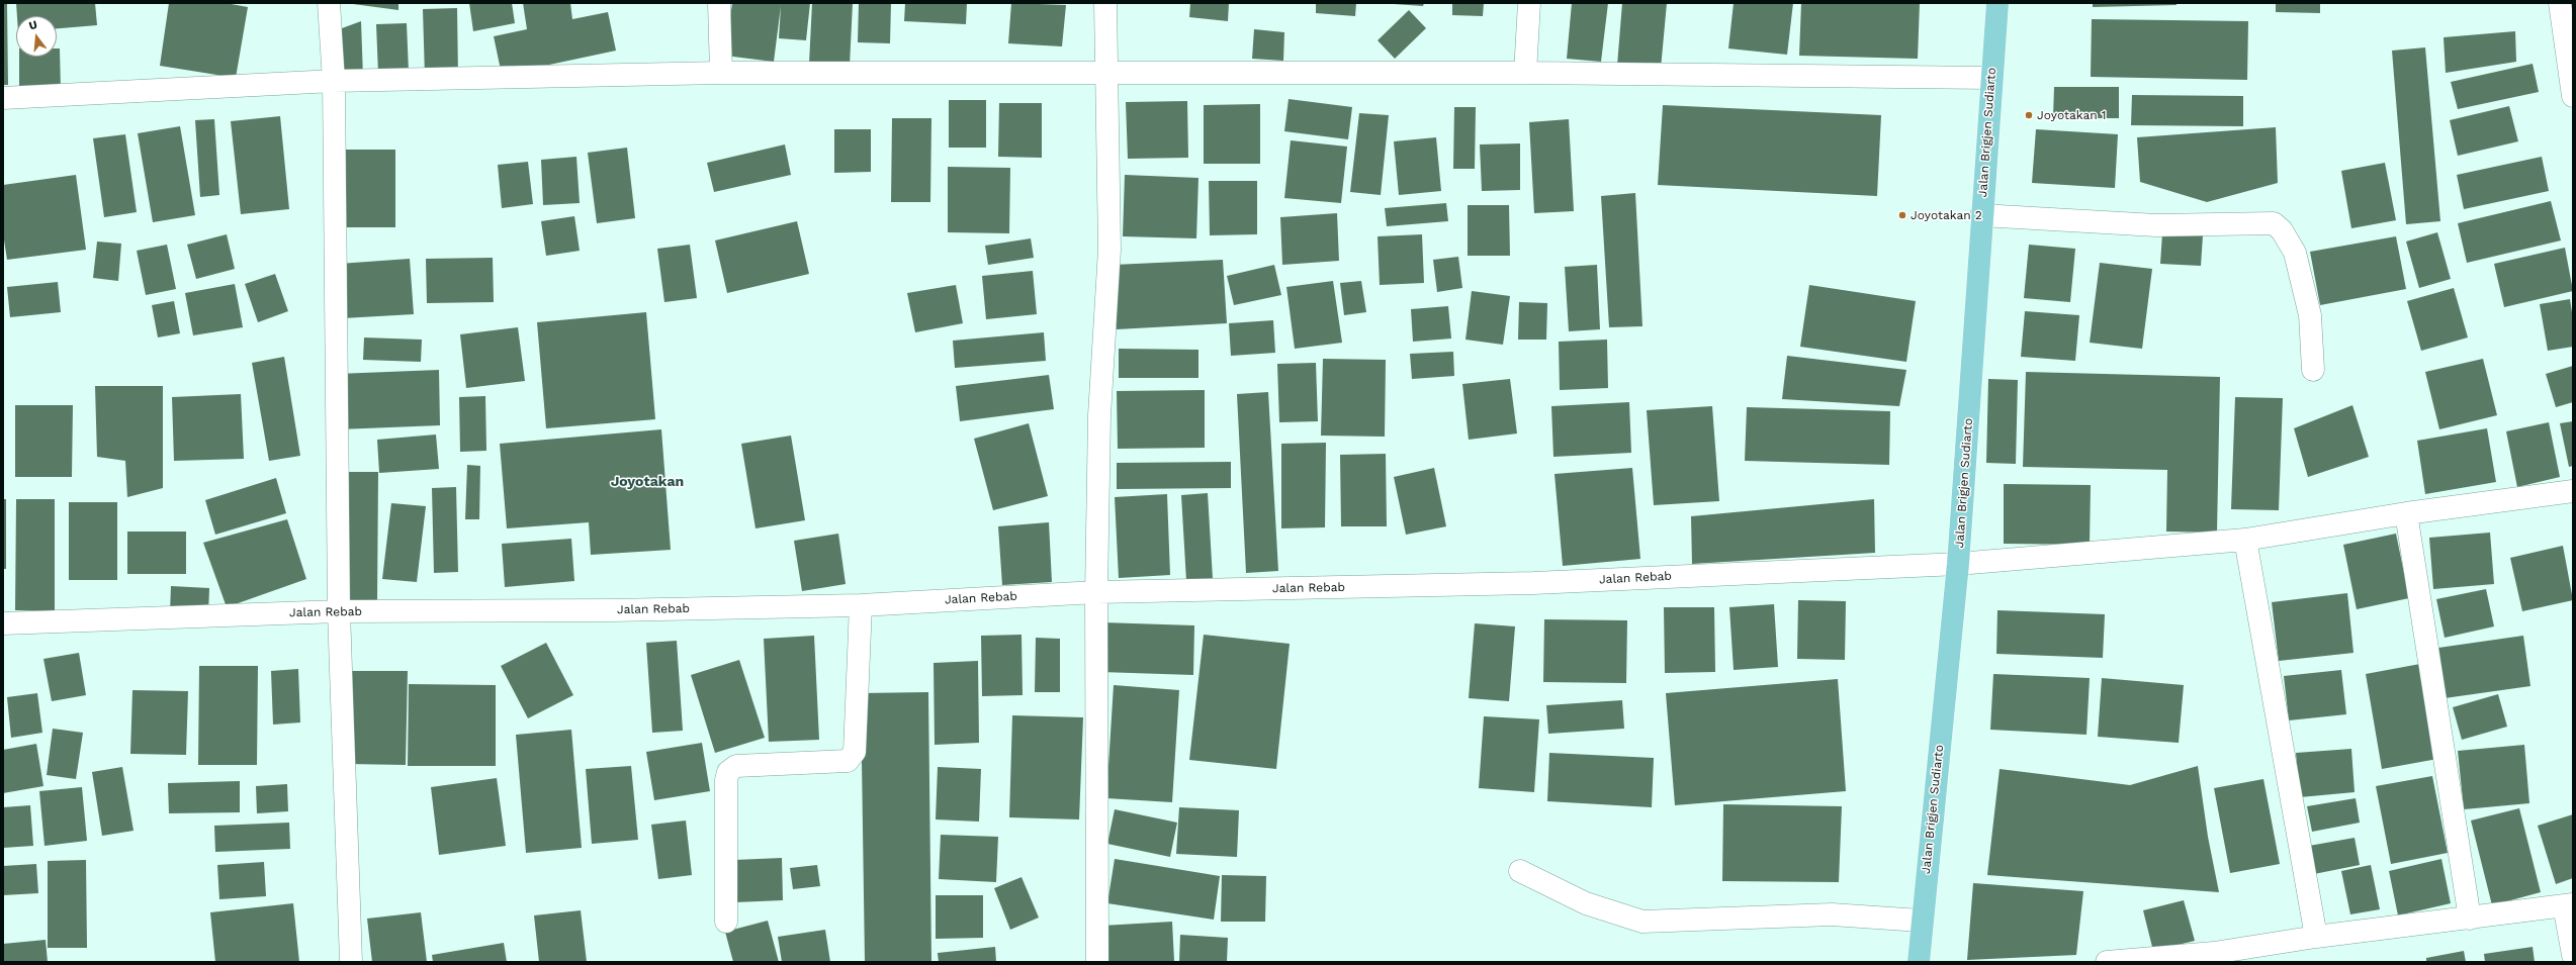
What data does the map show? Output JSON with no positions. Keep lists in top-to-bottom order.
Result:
{
  "streets": {
    "main road": ["Jalan Brigjen Sudiarto"],
    "street": ["Jalan Rebab"]
  },
  "crossings": [
    ["Jalan Brigjen Sudiarto", "Jalan Rebab"]
  ],
  "districts": ["Joyotakan"],
  "places": ["Joyotakan 1", "Joyotakan 2"],
  "north": "top"
}
